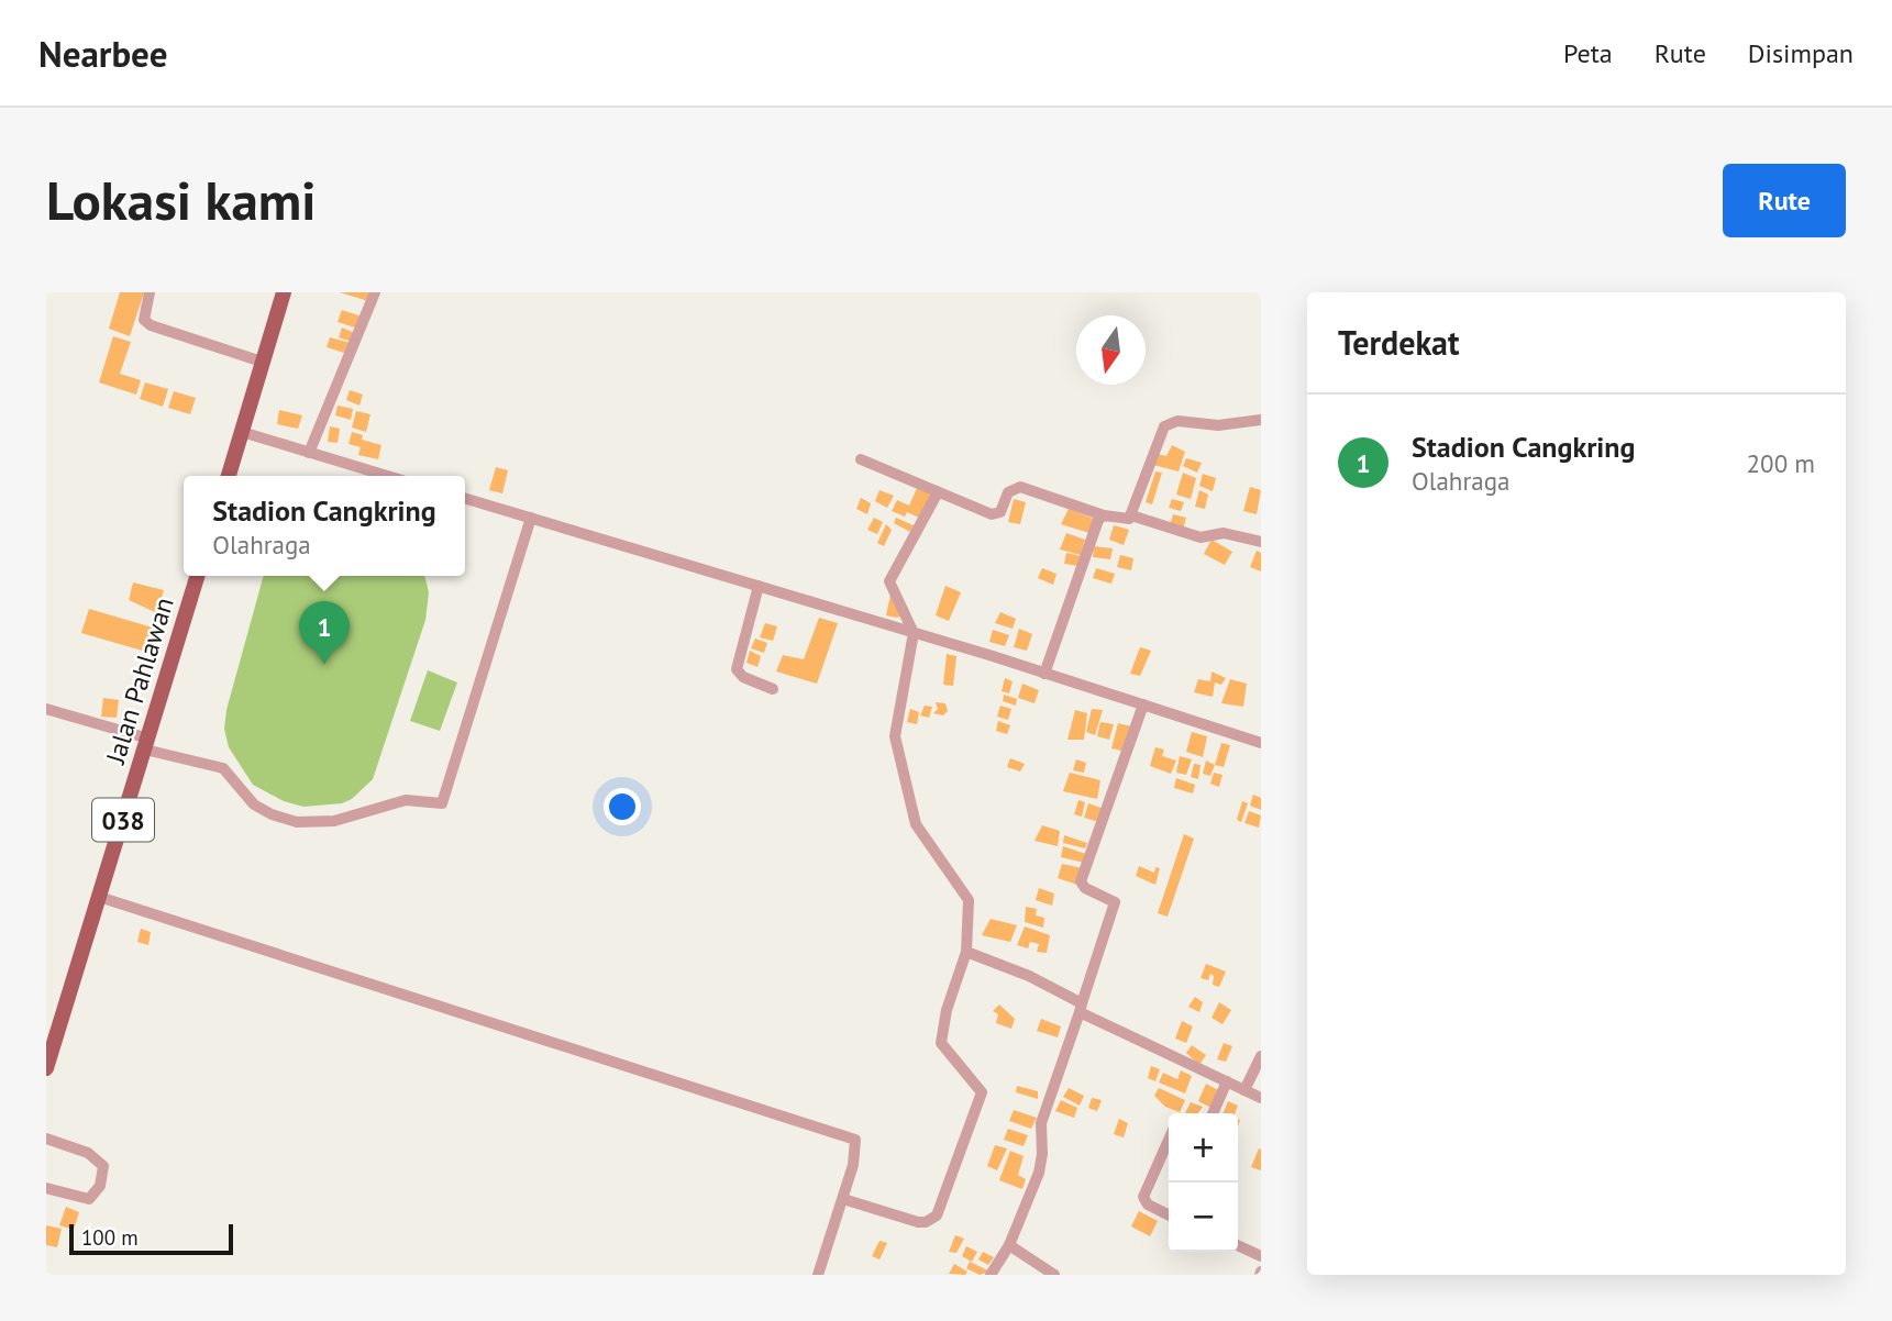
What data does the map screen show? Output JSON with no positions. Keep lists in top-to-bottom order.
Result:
{
  "streets": {
    "main road": ["Jalan Pahlawan", "038"]
  },
  "scale_bar": "100 m",
  "north": "bottom",
  "page": {
    "header": "Nearbee",
    "nav": ["Peta", "Rute", "Disimpan"],
    "buttons": "Rute",
    "title": "Lokasi kami",
    "heading": "Terdekat",
    "list": [
      {
        "mark": "1",
        "name": "Stadion Cangkring",
        "note": "Olahraga",
        "value": "200 m"
      }
    ],
    "popup": ["Stadion Cangkring", "Olahraga"],
    "pins": "1",
    "map_buttons": ["+", "−"],
    "scale": "100 m"
  }
}
